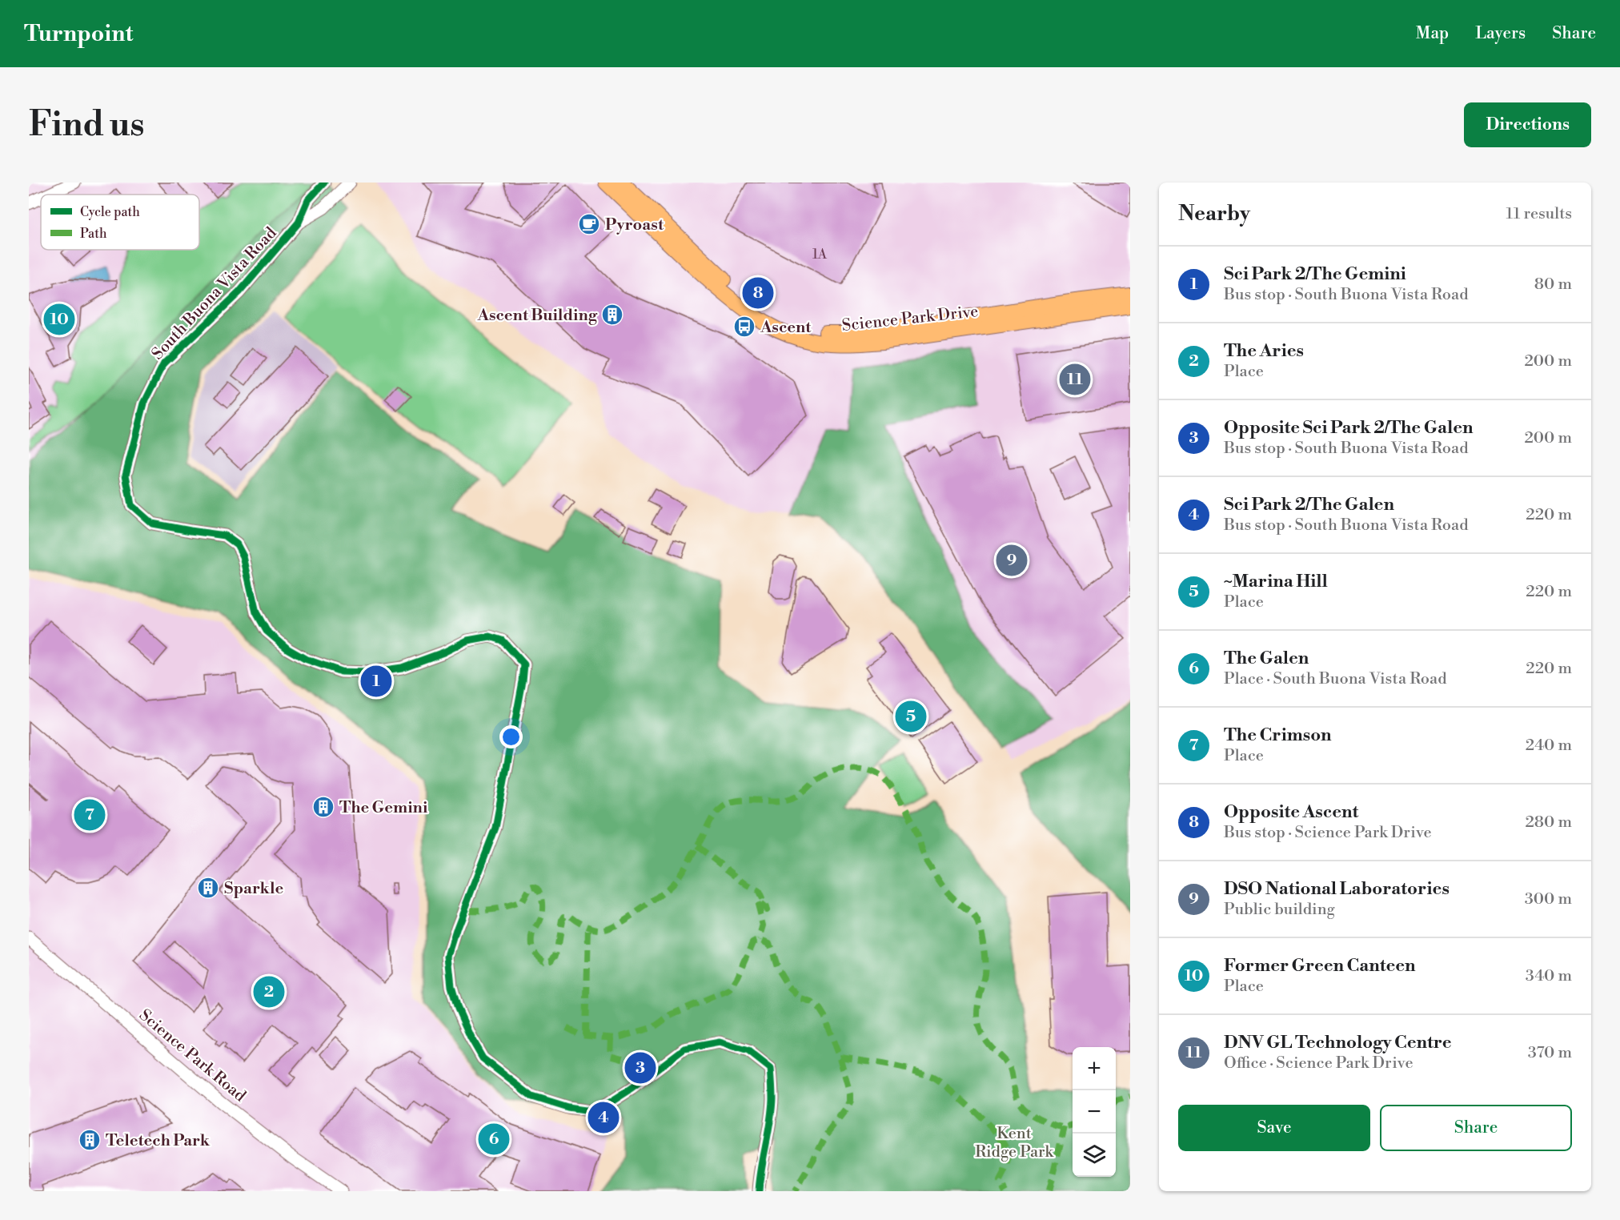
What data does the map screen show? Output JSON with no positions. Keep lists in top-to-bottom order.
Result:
{
  "streets": {
    "main road": ["Science Park Drive"],
    "street": ["South Buona Vista Road", "Science Park Road"]
  },
  "parks": ["Kent Ridge Park"],
  "places": {
    "cafe": ["Pyroast"],
    "building": [
      "Ascent Building",
      "The Gemini",
      "Sparkle",
      "Teletech Park"
    ],
    "bus stop": ["Ascent"]
  },
  "house_numbers": ["1A"],
  "legend": ["Cycle path", "Path"],
  "page": {
    "header": "Turnpoint",
    "nav": ["Map", "Layers", "Share"],
    "buttons": [
      "Directions",
      ["Save", "Share"]
    ],
    "title": "Find us",
    "heading": ["Nearby", "11 results"],
    "list": [
      {
        "mark": "1",
        "name": "Sci Park 2/The Gemini",
        "note": "Bus stop · South Buona Vista Road",
        "value": "80 m"
      },
      {
        "mark": "2",
        "name": "The Aries",
        "note": "Place",
        "value": "200 m"
      },
      {
        "mark": "3",
        "name": "Opposite Sci Park 2/The Galen",
        "note": "Bus stop · South Buona Vista Road",
        "value": "200 m"
      },
      {
        "mark": "4",
        "name": "Sci Park 2/The Galen",
        "note": "Bus stop · South Buona Vista Road",
        "value": "220 m"
      },
      {
        "mark": "5",
        "name": "~Marina Hill",
        "note": "Place",
        "value": "220 m"
      },
      {
        "mark": "6",
        "name": "The Galen",
        "note": "Place · South Buona Vista Road",
        "value": "220 m"
      },
      {
        "mark": "7",
        "name": "The Crimson",
        "note": "Place",
        "value": "240 m"
      },
      {
        "mark": "8",
        "name": "Opposite Ascent",
        "note": "Bus stop · Science Park Drive",
        "value": "280 m"
      },
      {
        "mark": "9",
        "name": "DSO National Laboratories",
        "note": "Public building",
        "value": "300 m"
      },
      {
        "mark": "10",
        "name": "Former Green Canteen",
        "note": "Place",
        "value": "340 m"
      },
      {
        "mark": "11",
        "name": "DNV GL Technology Centre",
        "note": "Office · Science Park Drive",
        "value": "370 m"
      }
    ],
    "pins": [
      "8",
      "10",
      "11",
      "9",
      "1",
      "5",
      "7",
      "2",
      "3",
      "4",
      "6"
    ],
    "map_buttons": ["+", "−"]
  }
}
